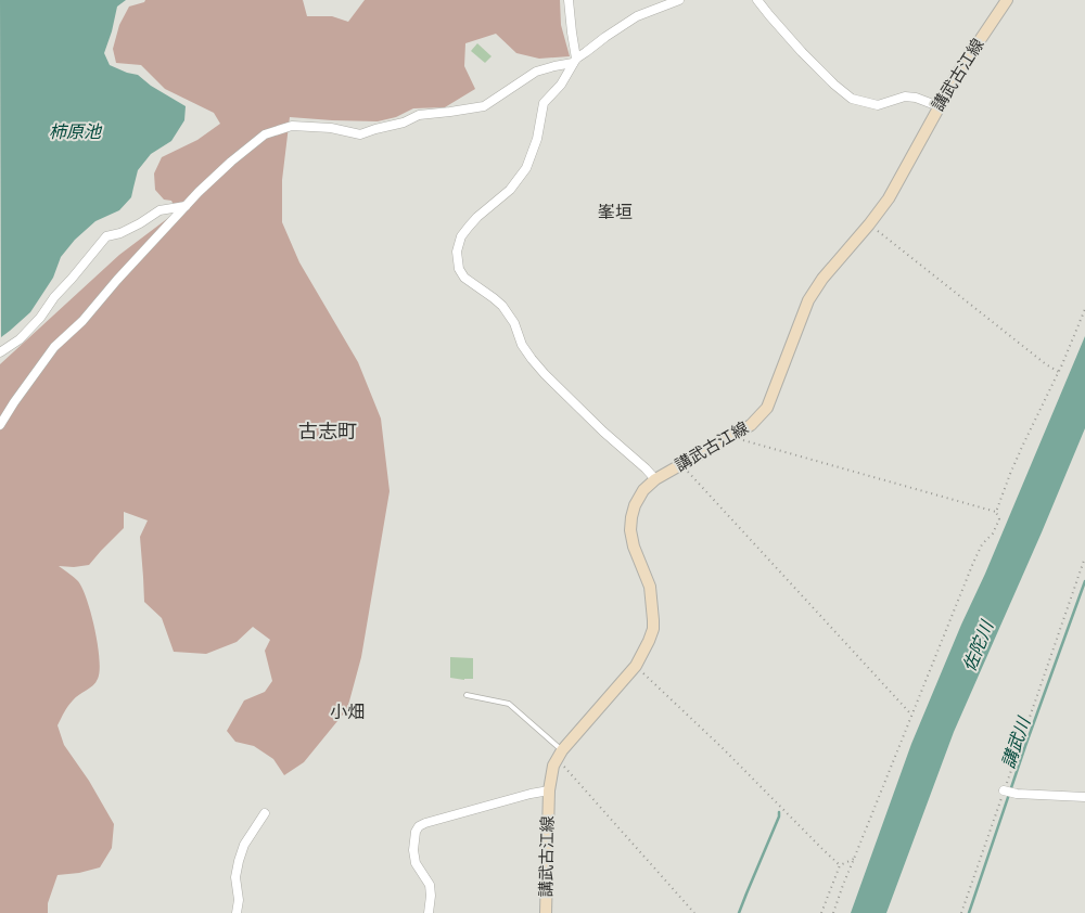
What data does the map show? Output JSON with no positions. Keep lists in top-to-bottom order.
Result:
{
  "streets": {
    "main road": ["講武古江線"]
  },
  "districts": ["峯垣", "古志町", "小畑"],
  "water": ["柿原池", "佐陀川", "講武川"]
}
